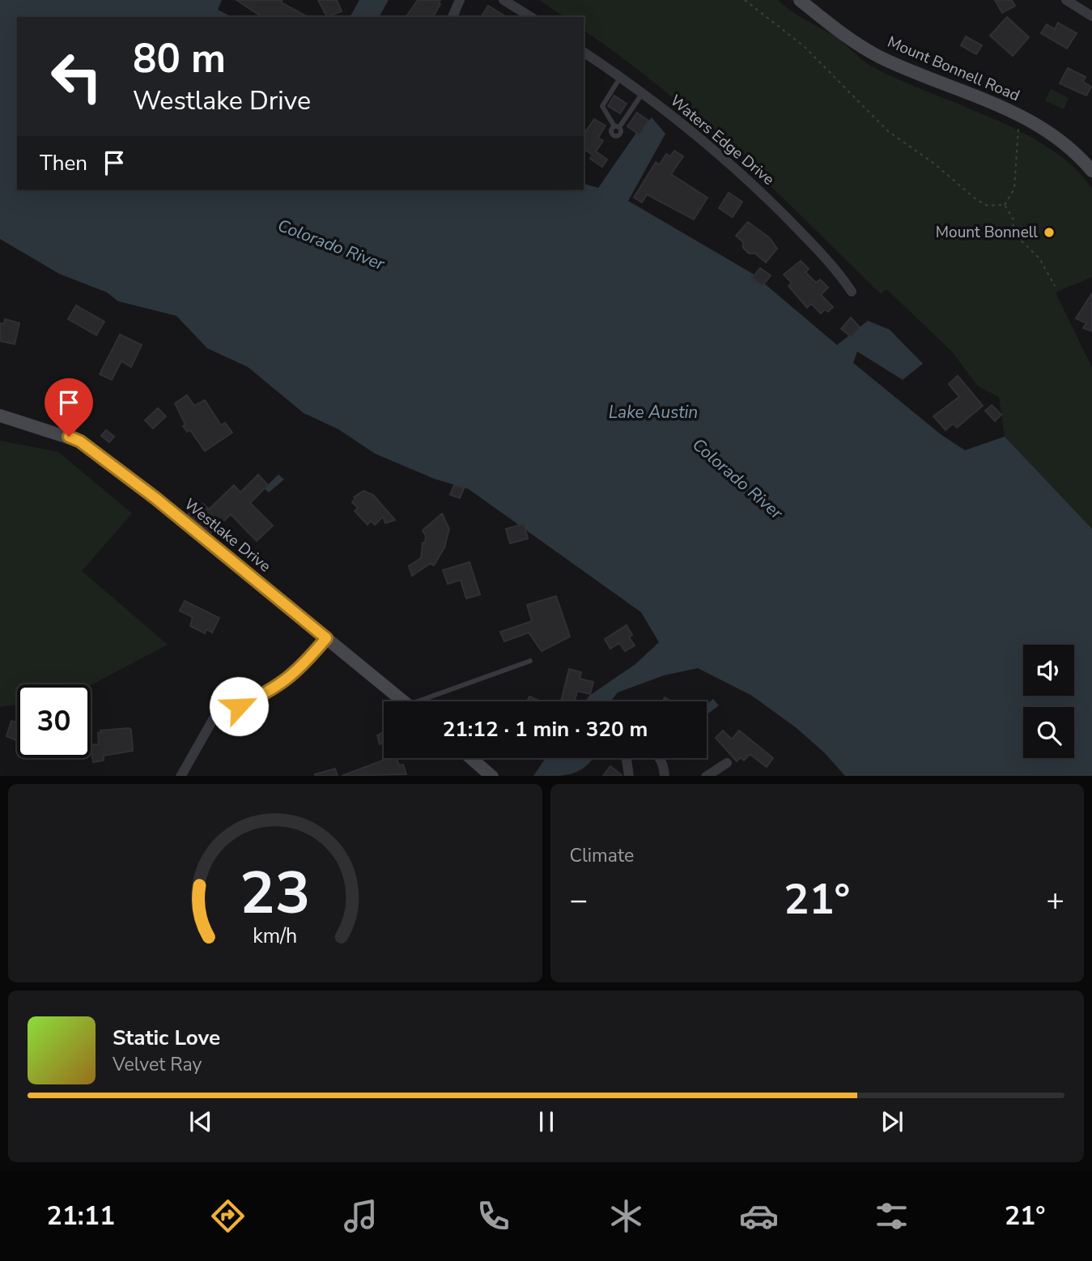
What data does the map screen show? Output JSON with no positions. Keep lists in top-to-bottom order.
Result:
{
  "streets": {
    "street": ["Mount Bonnell Road", "Waters Edge Drive", "Westlake Drive"]
  },
  "water": ["Colorado River", "Lake Austin"],
  "places": ["Mount Bonnell"],
  "page": {
    "turn": ["80 m", "Westlake Drive"],
    "then": "Then",
    "limit": "30",
    "trip": "21:12 · 1 min · 320 m",
    "tile": "Climate",
    "heat": ["−", "21°", "+"],
    "song": ["Static Love", "Velvet Ray"],
    "tabs": ["21:11", "21°"],
    "gauge": ["23", "km/h"]
  }
}
